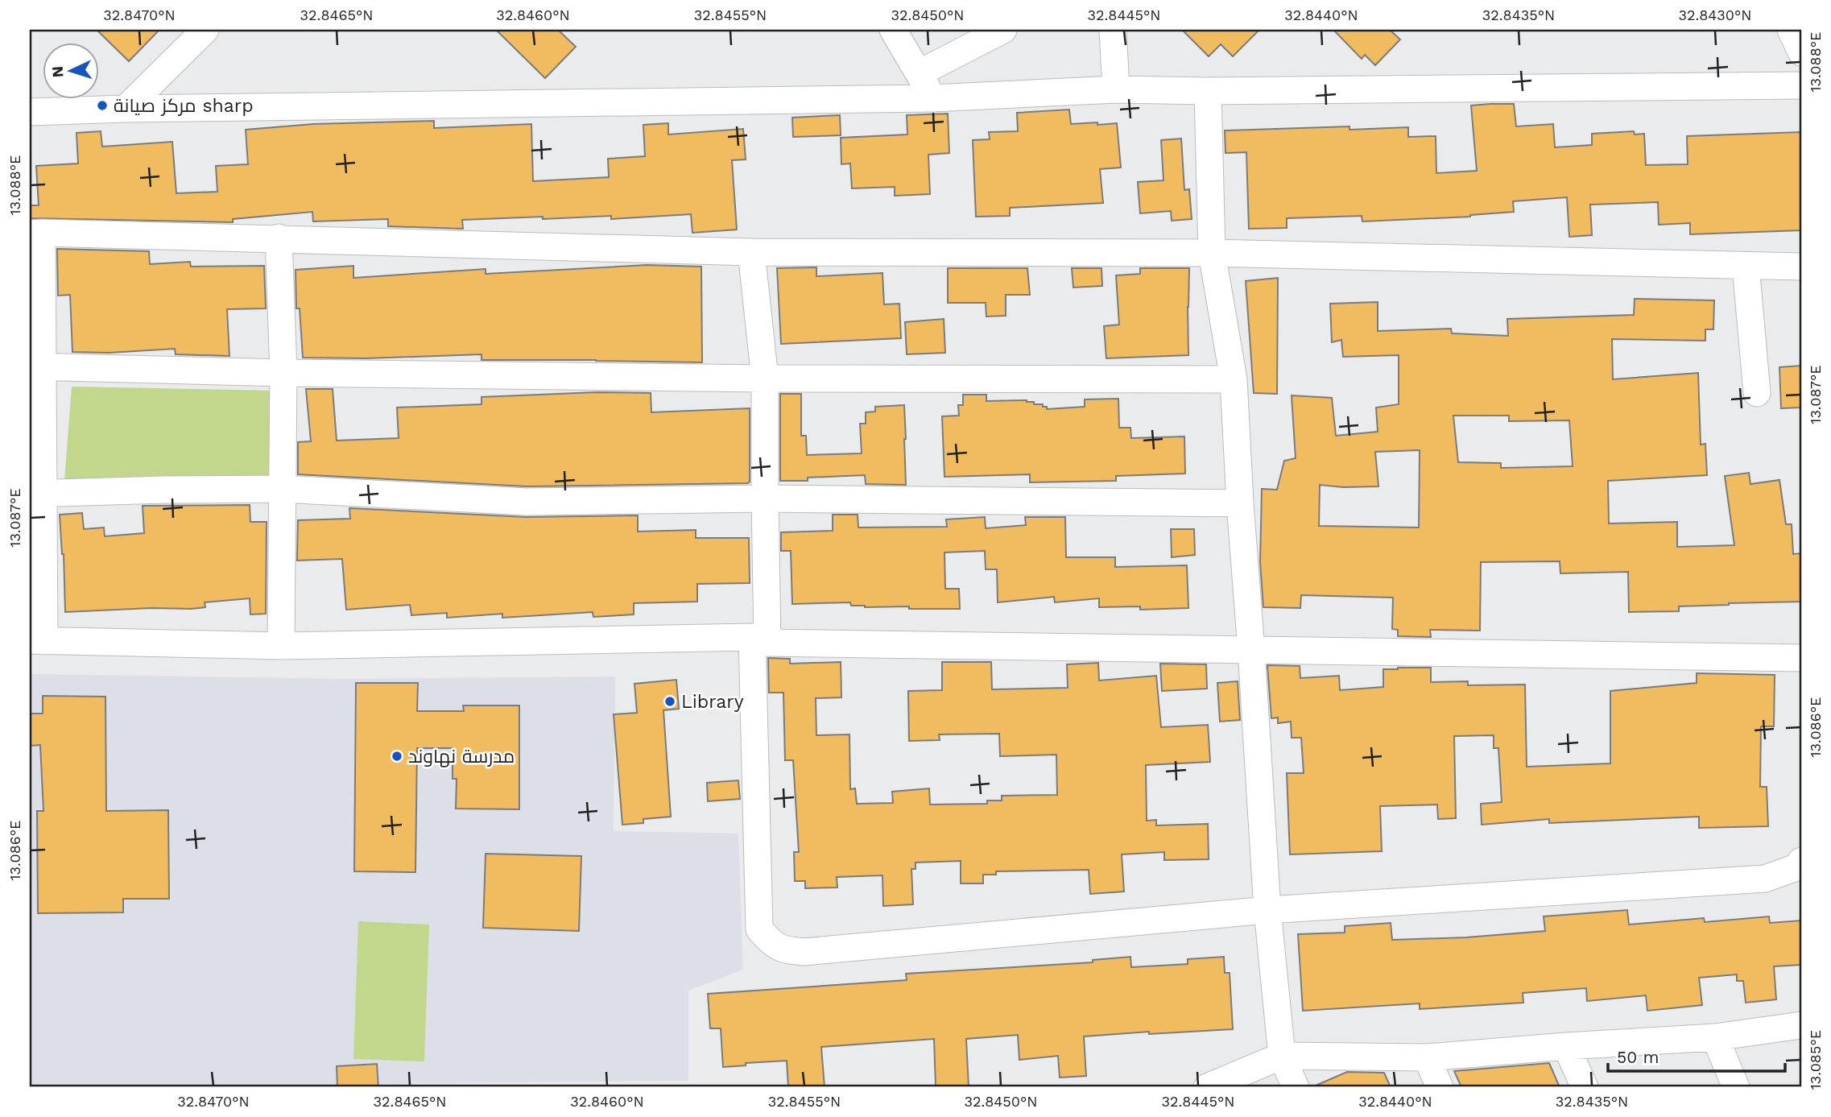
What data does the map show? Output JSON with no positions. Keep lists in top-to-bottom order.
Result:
{
  "places": ["مركز صيانة sharp", "Library", "مدرسة نهاوند"],
  "scale_bar": "50 m",
  "north": "left",
  "coordinates": [
    "32.8470°N",
    "32.8465°N",
    "32.8460°N",
    "32.8455°N",
    "32.8450°N",
    "32.8445°N",
    "32.8440°N",
    "32.8435°N",
    "32.8430°N",
    "13.088°E",
    "13.087°E",
    "13.086°E",
    "13.085°E"
  ]
}
